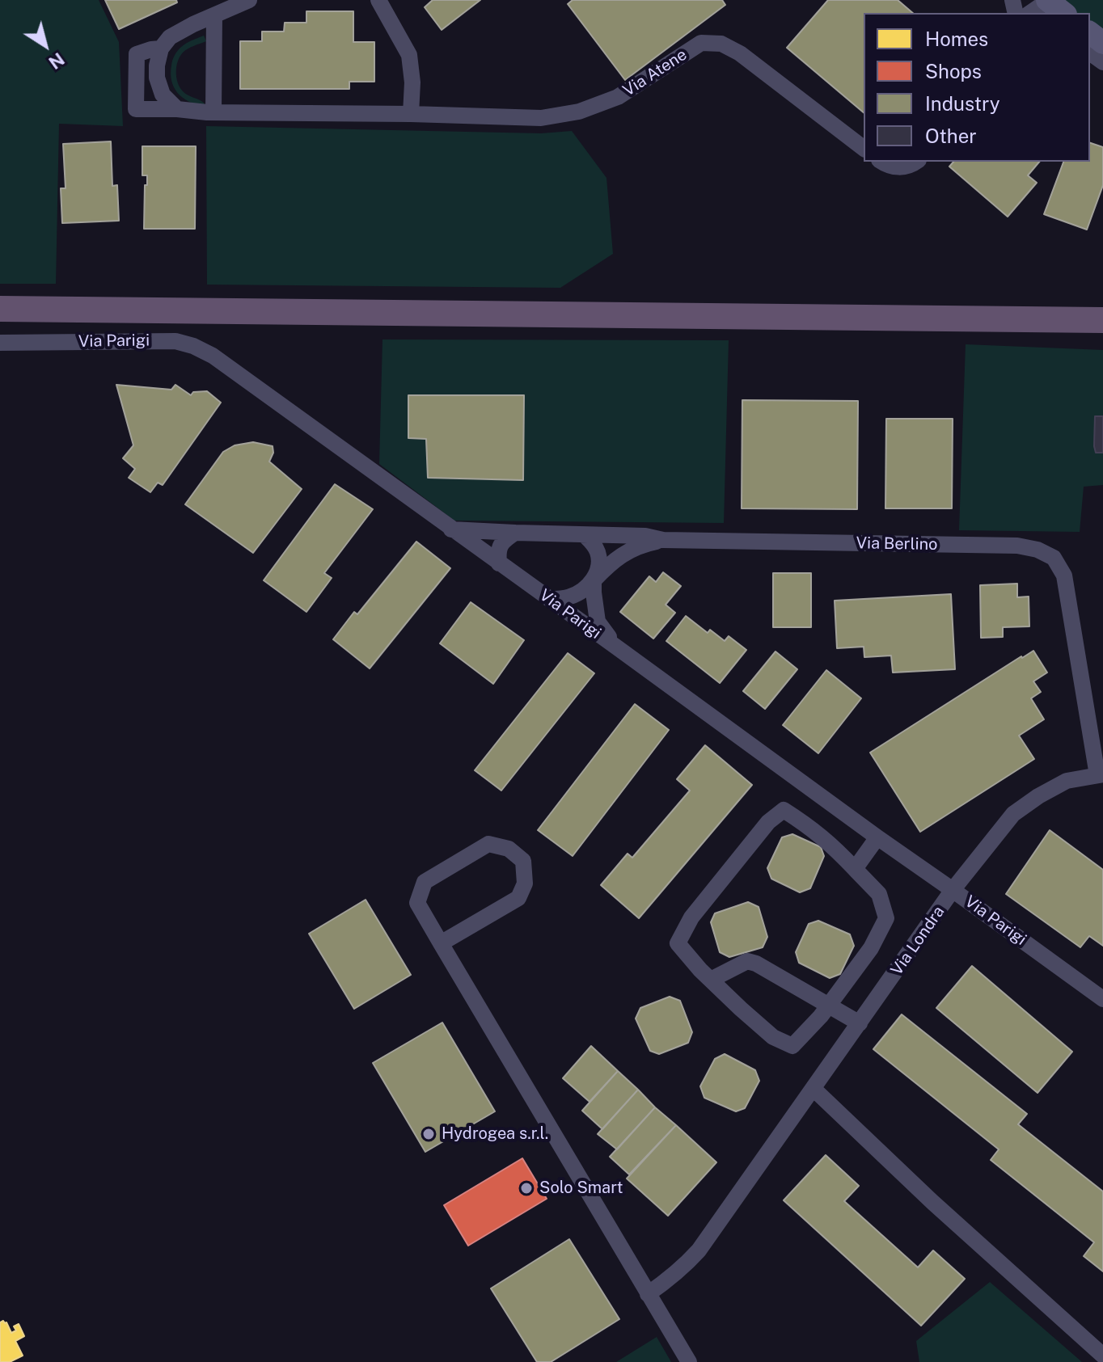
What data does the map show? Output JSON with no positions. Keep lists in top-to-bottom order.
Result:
{
  "streets": {
    "street": [
      "Via Atene",
      "Via Parigi",
      "Via Berlino",
      "Via Londra"
    ]
  },
  "crossings": [
    ["Via Parigi", "Via Berlino"],
    ["Via Parigi", "Via Londra"],
    ["Via Berlino", "Via Londra"]
  ],
  "places": ["Hydrogea s.r.l.", "Solo Smart"],
  "legend": [
    "Homes",
    "Shops",
    "Industry",
    "Other"
  ],
  "north": "bottom right"
}
